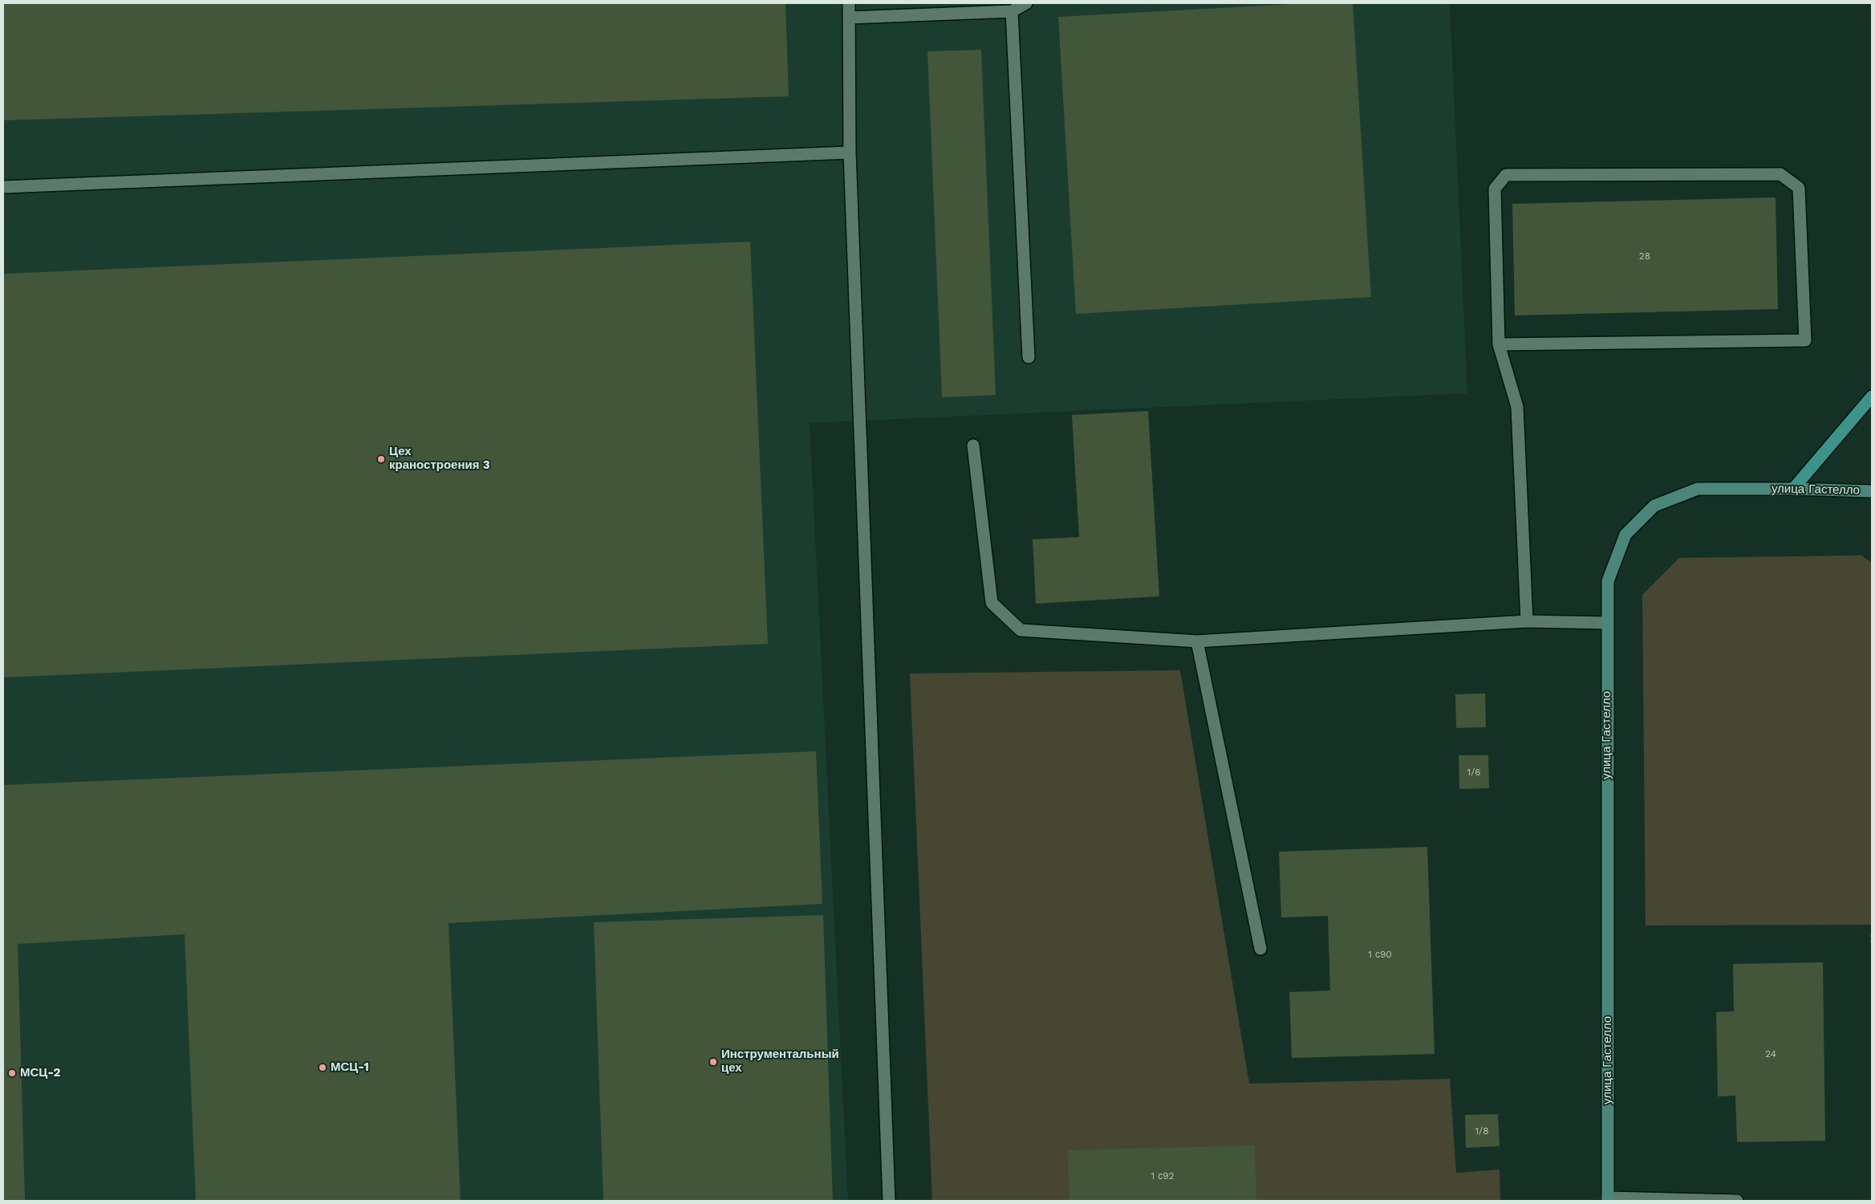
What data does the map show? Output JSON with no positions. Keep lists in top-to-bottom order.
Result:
{
  "streets": {
    "main road": ["улица Гастелло"]
  },
  "places": [
    "Цех краностроения 3",
    "Инструментальный цех",
    "МСЦ-1",
    "МСЦ-2"
  ],
  "house_numbers": [
    "28",
    "1/6",
    "1 с90",
    "24",
    "1/8",
    "1 с92"
  ]
}
